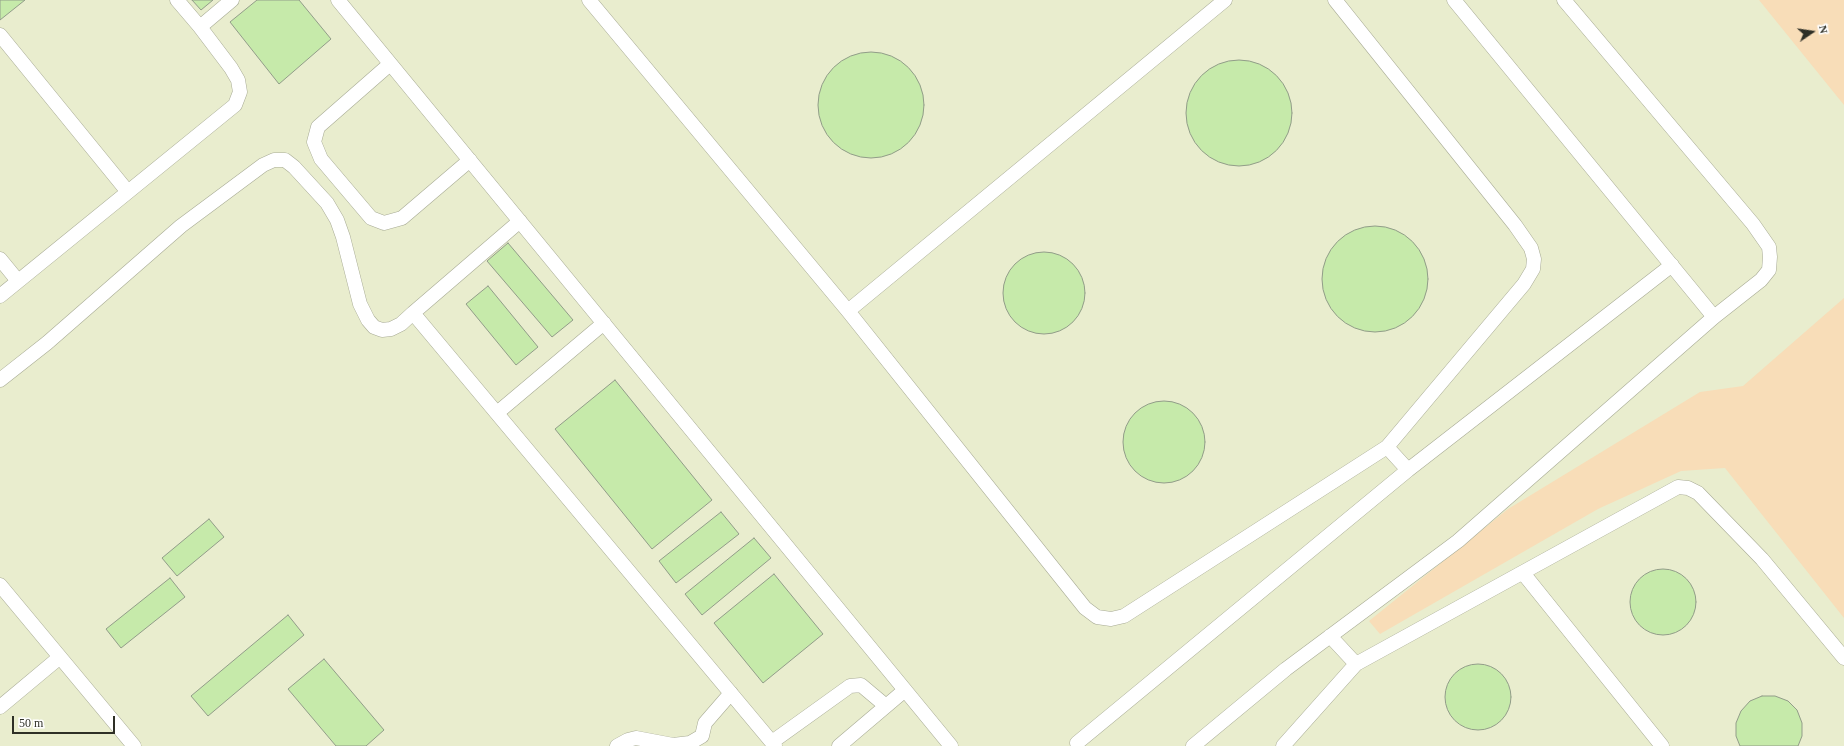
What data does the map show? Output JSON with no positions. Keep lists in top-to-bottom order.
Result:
{
  "scale_bar": "50 m",
  "north": "right"
}
